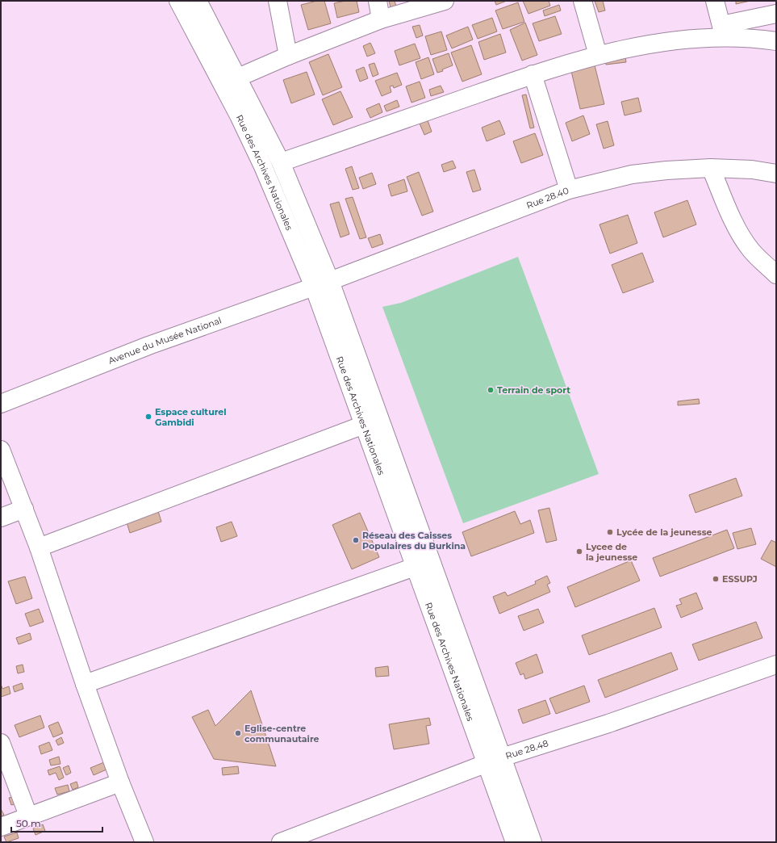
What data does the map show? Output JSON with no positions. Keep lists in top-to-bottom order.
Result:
{
  "streets": {
    "street": [
      "Rue des Archives Nationales",
      "Rue 28.40",
      "Avenue du Musée National",
      "Rue 28.48"
    ]
  },
  "crossings": [
    ["Rue des Archives Nationales", "Rue 28.40"],
    ["Rue des Archives Nationales", "Avenue du Musée National"],
    ["Rue des Archives Nationales", "Rue 28.48"],
    ["Rue 28.40", "Avenue du Musée National"]
  ],
  "places": [
    "Terrain de sport",
    "Espace culturel Gambidi",
    "Lycée de la jeunesse",
    "Réseau des Caisses Populaires du Burkina",
    "Lycee de la jeunesse",
    "ESSUPJ",
    "Eglise-centre communautaire"
  ],
  "scale_bar": "50 m"
}
